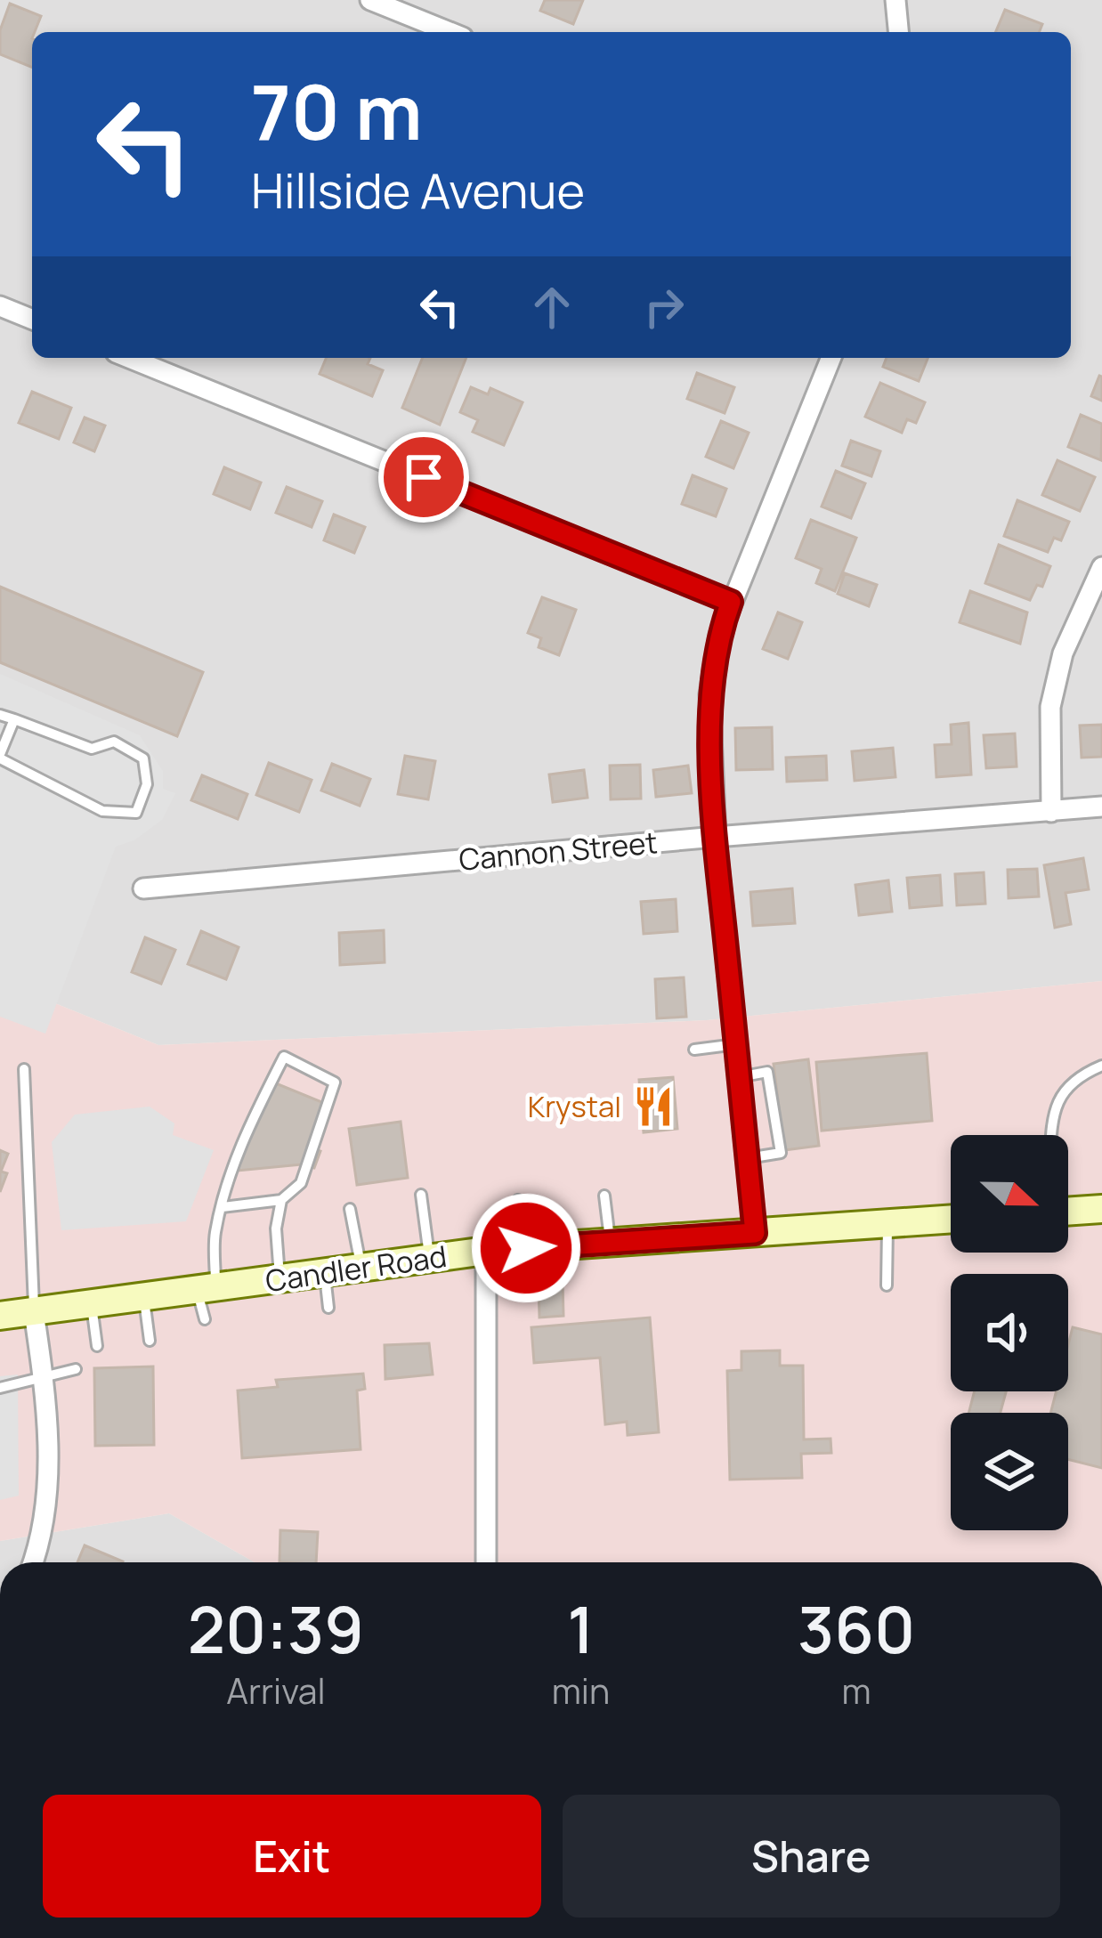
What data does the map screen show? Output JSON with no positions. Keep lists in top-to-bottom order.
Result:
{
  "streets": {
    "main road": ["Candler Road"],
    "street": ["Cannon Street"]
  },
  "places": {
    "restaurant": ["Krystal"]
  },
  "north": "right",
  "page": {
    "turn": ["70 m", "Hillside Avenue"],
    "eta": [
      "20:39",
      "Arrival",
      "1",
      "min",
      "360",
      "m"
    ],
    "buttons": ["Exit", "Share"]
  }
}
